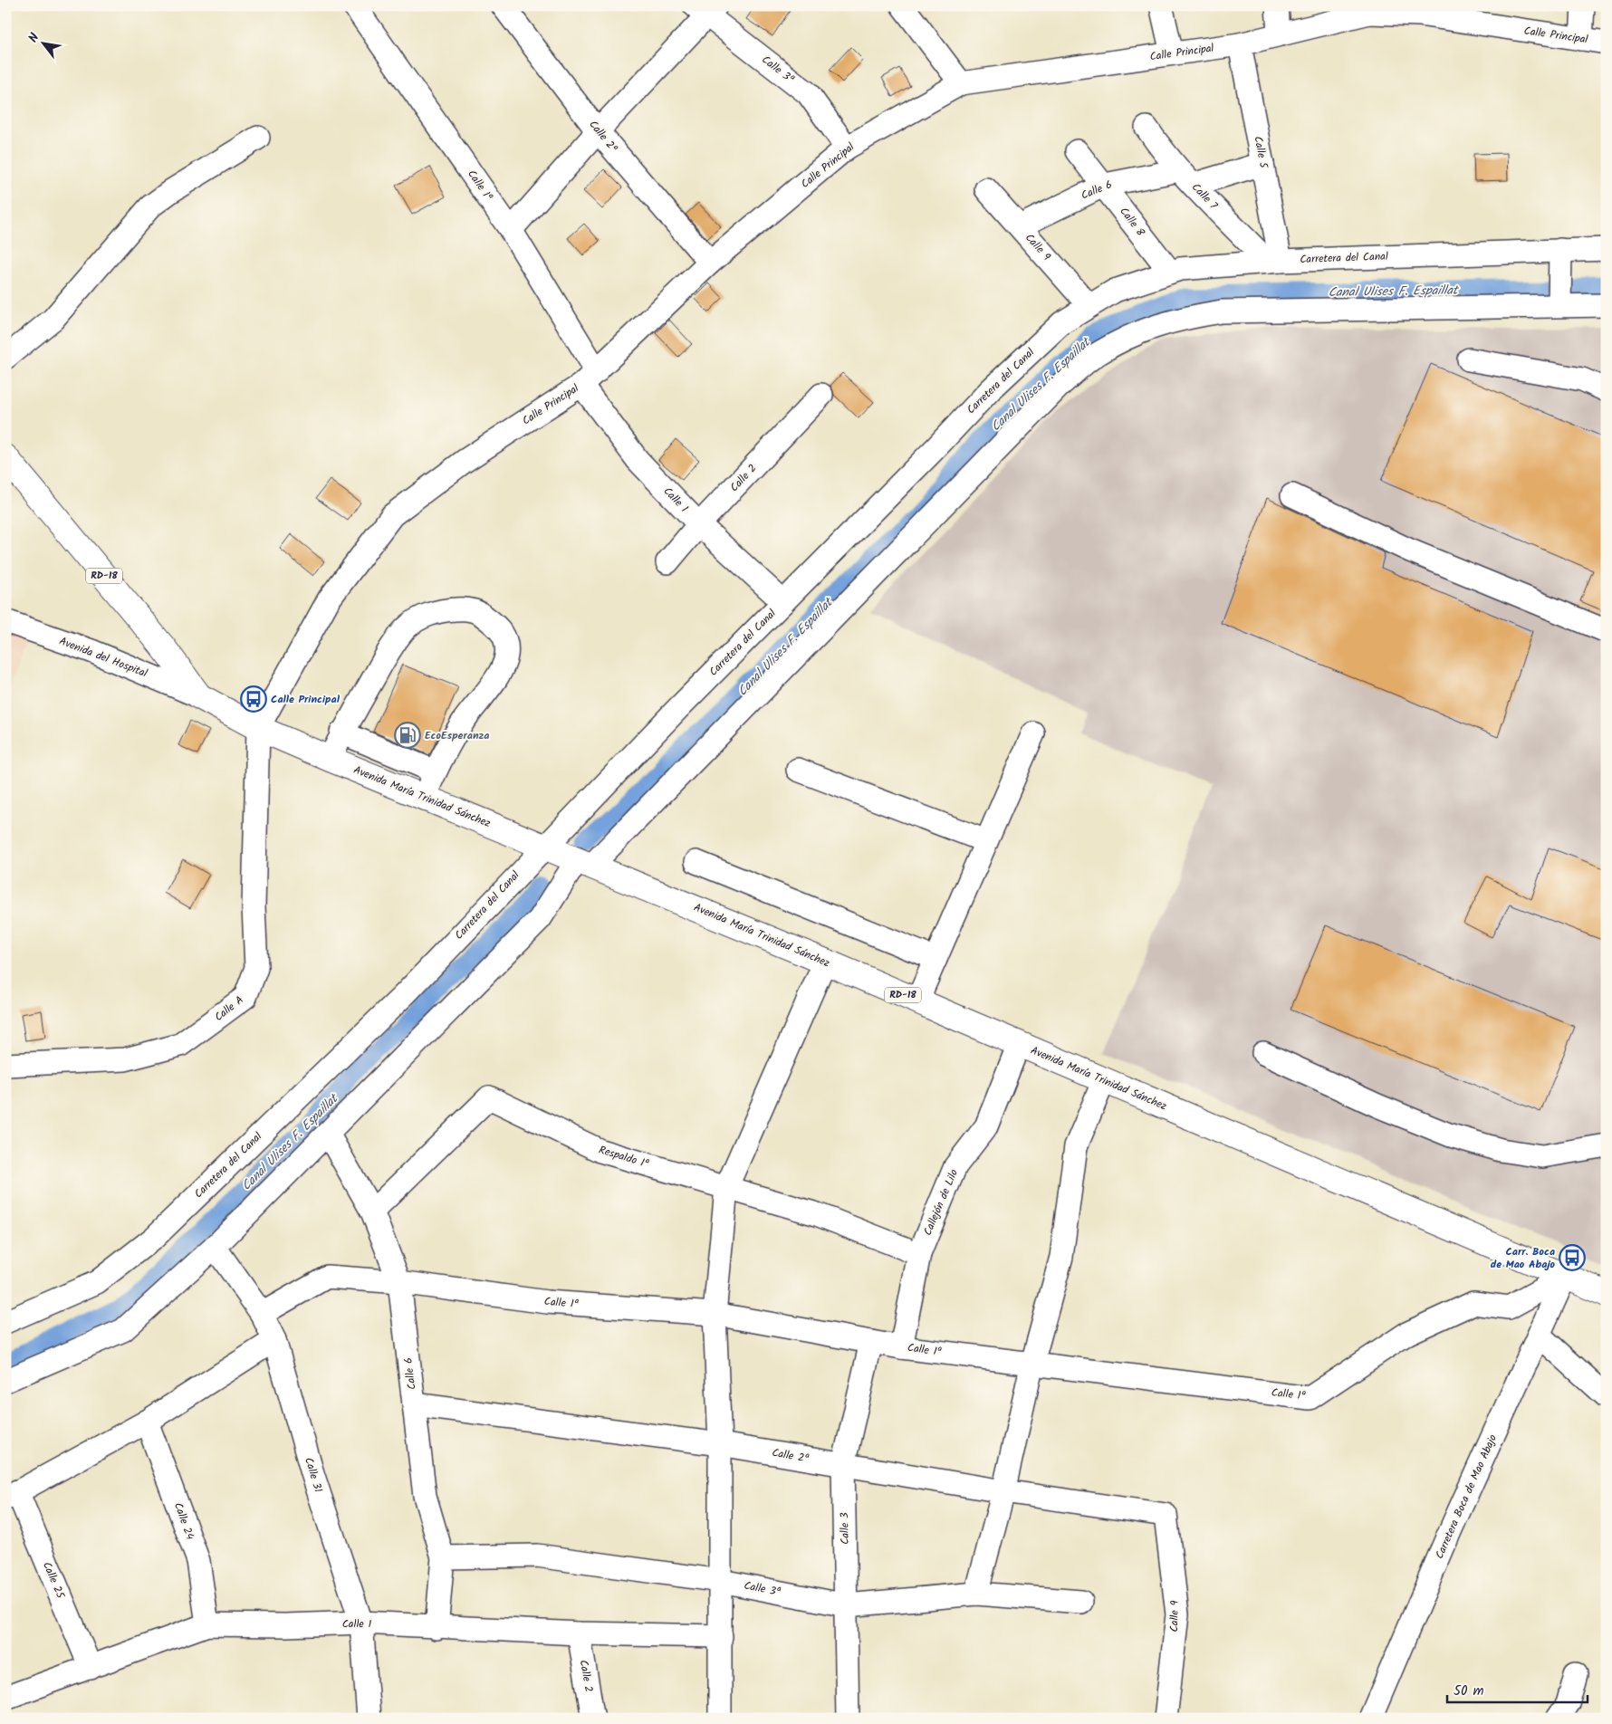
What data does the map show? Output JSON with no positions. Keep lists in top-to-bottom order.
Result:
{
  "streets": {
    "main road": ["RD-18", "Avenida María Trinidad Sánchez"],
    "street": [
      "Calle Principal",
      "Calle 3ª",
      "Calle 2ª",
      "Calle 5",
      "Calle 1ª",
      "Calle 6",
      "Calle 7",
      "Calle 8",
      "Calle 9",
      "Carretera del Canal",
      "Calle 2",
      "Calle 1",
      "Avenida del Hospital",
      "Calle A",
      "Respaldo 1ª",
      "Callejón de Lilo",
      "Calle 31",
      "Carretera Boca de Mao Abajo",
      "Calle 24",
      "Calle 3",
      "Calle 25"
    ]
  },
  "crossings": [
    ["Calle Principal", "Calle 3ª"],
    ["Calle Principal", "Calle 2ª"],
    ["Calle Principal", "Calle 5"],
    ["Calle Principal", "Calle 1ª"],
    ["Calle Principal", "Calle 1"],
    ["Calle Principal", "Avenida María Trinidad Sánchez"],
    ["Calle Principal", "Calle A"],
    ["Calle 3ª", "Calle 6"],
    ["Calle 3ª", "Calle 3"],
    ["Calle 2ª", "Calle 6"],
    ["Calle 2ª", "Calle 9"],
    ["Calle 2ª", "Calle 3"],
    ["Calle 5", "Calle 6"],
    ["Calle 5", "Calle 7"],
    ["Calle 5", "Carretera del Canal"],
    ["Calle 1ª", "Calle 6"],
    ["Calle 1ª", "Calle 1"],
    ["Calle 1ª", "Avenida María Trinidad Sánchez"],
    ["Calle 1ª", "Callejón de Lilo"],
    ["Calle 1ª", "Calle 31"],
    ["Calle 1ª", "Carretera Boca de Mao Abajo"],
    ["Calle 1ª", "Calle 3"],
    ["Calle 6", "Calle 7"],
    ["Calle 6", "Calle 8"],
    ["Calle 6", "Calle 9"],
    ["Calle 6", "Calle 1"],
    ["Calle 6", "Respaldo 1ª"],
    ["Calle 7", "Carretera del Canal"],
    ["Calle 8", "Carretera del Canal"],
    ["Calle 9", "Carretera del Canal"],
    ["Carretera del Canal", "Calle 1"],
    ["Carretera del Canal", "Avenida María Trinidad Sánchez"],
    ["Calle 2", "Calle 1"],
    ["Calle 1", "Calle 31"],
    ["Calle 1", "Calle 24"],
    ["Calle 1", "Calle 25"],
    ["Avenida del Hospital", "Avenida María Trinidad Sánchez"],
    ["Avenida María Trinidad Sánchez", "Calle A"],
    ["Avenida María Trinidad Sánchez", "Callejón de Lilo"],
    ["Avenida María Trinidad Sánchez", "Carretera Boca de Mao Abajo"],
    ["Respaldo 1ª", "Callejón de Lilo"]
  ],
  "water": ["Canal Ulises F. Espaillat"],
  "places": {
    "bus stop": ["Calle Principal", "Carr. Boca de Mao Abajo"],
    "fuel station": ["EcoEsperanza"]
  },
  "scale_bar": "50 m",
  "north": "top left"
}
